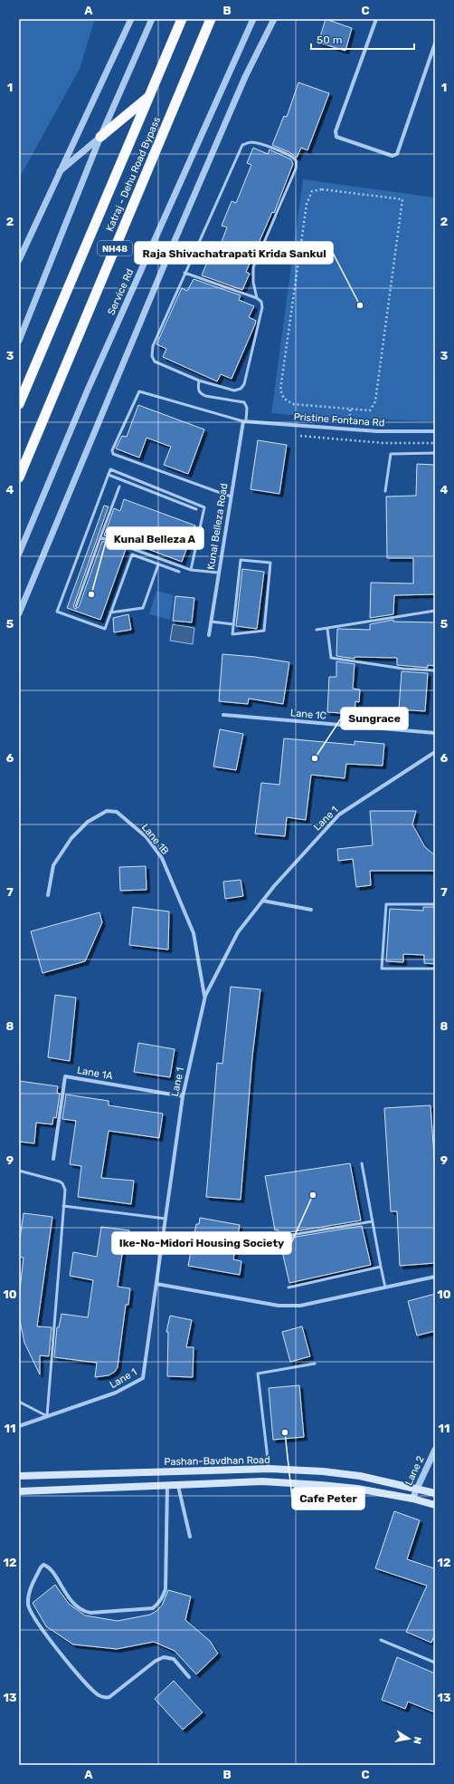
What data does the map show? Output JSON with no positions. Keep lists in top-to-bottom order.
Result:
{
  "streets": {
    "highway": ["Katraj - Dehu Road Bypass", "NH48"],
    "main road": ["Pashan-Bavdhan Road"],
    "street": [
      "Service Rd",
      "Pristine Fontana Rd",
      "Kunal Belleza Road",
      "Lane 1C",
      "Lane 1",
      "Lane 1B",
      "Lane 1A",
      "Lane 2"
    ]
  },
  "crossings": [
    ["Pristine Fontana Rd", "Kunal Belleza Road"],
    ["Lane 1", "Lane 1B"],
    ["Lane 1", "Lane 1A"],
    ["Pashan-Bavdhan Road", "Lane 2"]
  ],
  "places": [
    "Raja Shivachatrapati Krida Sankul",
    "Kunal Belleza A",
    "Sungrace",
    "Ike-No-Midori Housing Society",
    "Cafe Peter"
  ],
  "scale_bar": "50 m",
  "north": "right",
  "grid": {
    "columns": ["A", "B", "C"],
    "rows": [
      "1",
      "2",
      "3",
      "4",
      "5",
      "6",
      "7",
      "8",
      "9",
      "10",
      "11",
      "12",
      "13"
    ]
  }
}
